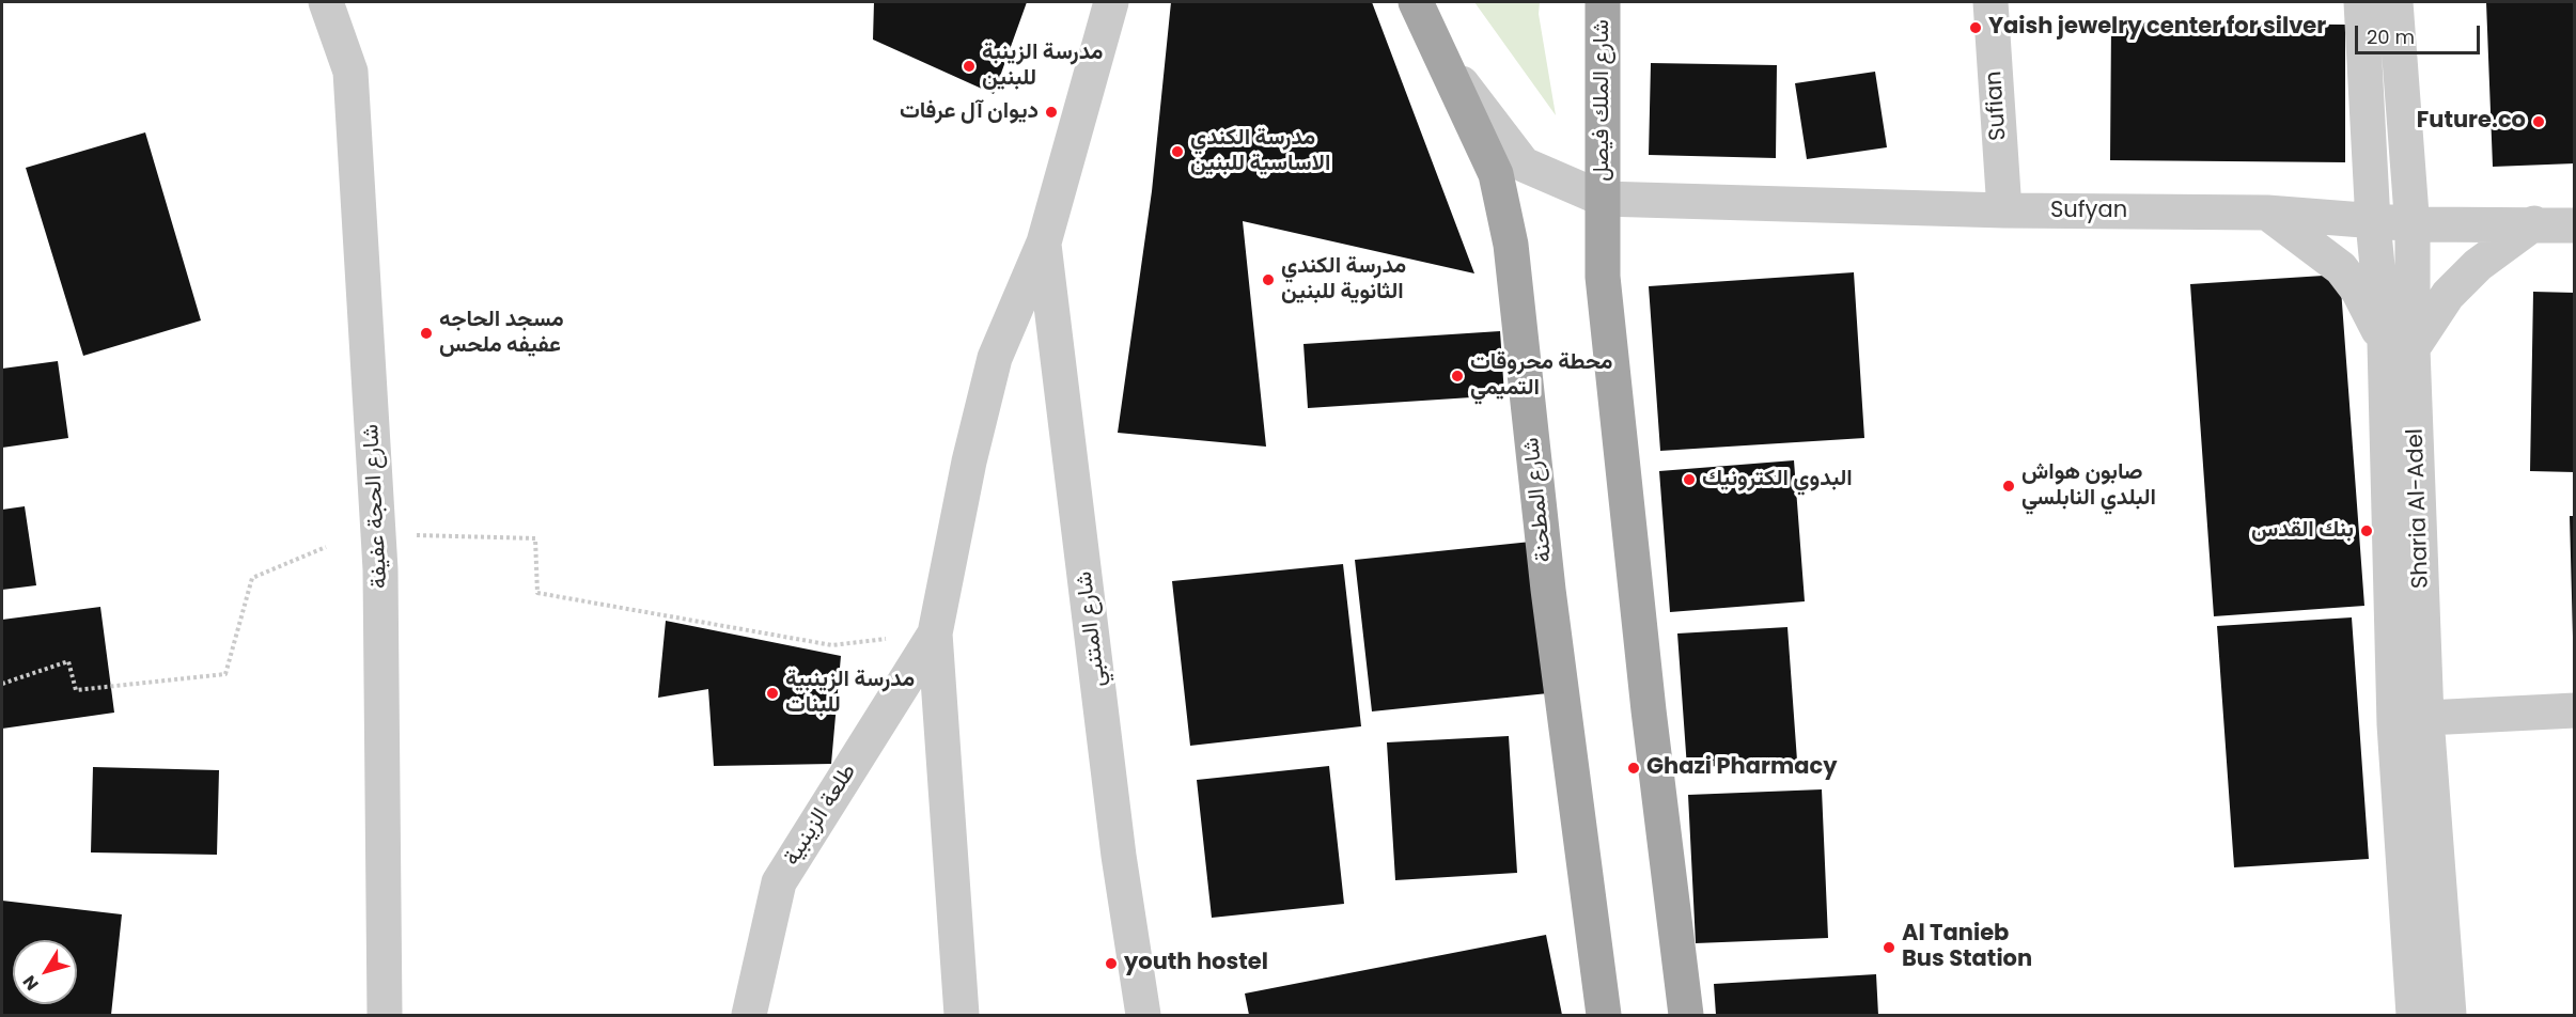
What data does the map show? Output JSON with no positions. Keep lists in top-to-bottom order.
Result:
{
  "streets": {
    "main road": ["شارع الملك فيصل", "شارع المطحنة"],
    "street": [
      "Sufian",
      "Sufyan",
      "شارع الحجة عفيفة",
      "Sharia Al-Adel",
      "شارع المتنبي",
      "طلعة الزينبية"
    ]
  },
  "crossings": [
    ["شارع الملك فيصل", "Sufyan"],
    ["Sufian", "Sufyan"],
    ["Sufyan", "Sharia Al-Adel"]
  ],
  "places": [
    "Yaish jewelry center for silver",
    "مدرسة الزينبة للبنين",
    "ديوان آل عرفات",
    "Future.co",
    "مدرسة الكندي الاساسية للبنين",
    "مدرسة الكندي الثانوية للبنين",
    "مسجد الحاجه عفيفه ملحس",
    "محطة محروقات التميمي",
    "البدوي الكترونيك",
    "صابون هواش البلدي النابلسي",
    "بنك القدس",
    "مدرسة الزينبية للبنات",
    "Ghazi Pharmacy",
    "Al Tanieb Bus Station",
    "youth hostel"
  ],
  "scale_bar": "20 m",
  "north": "bottom left"
}
